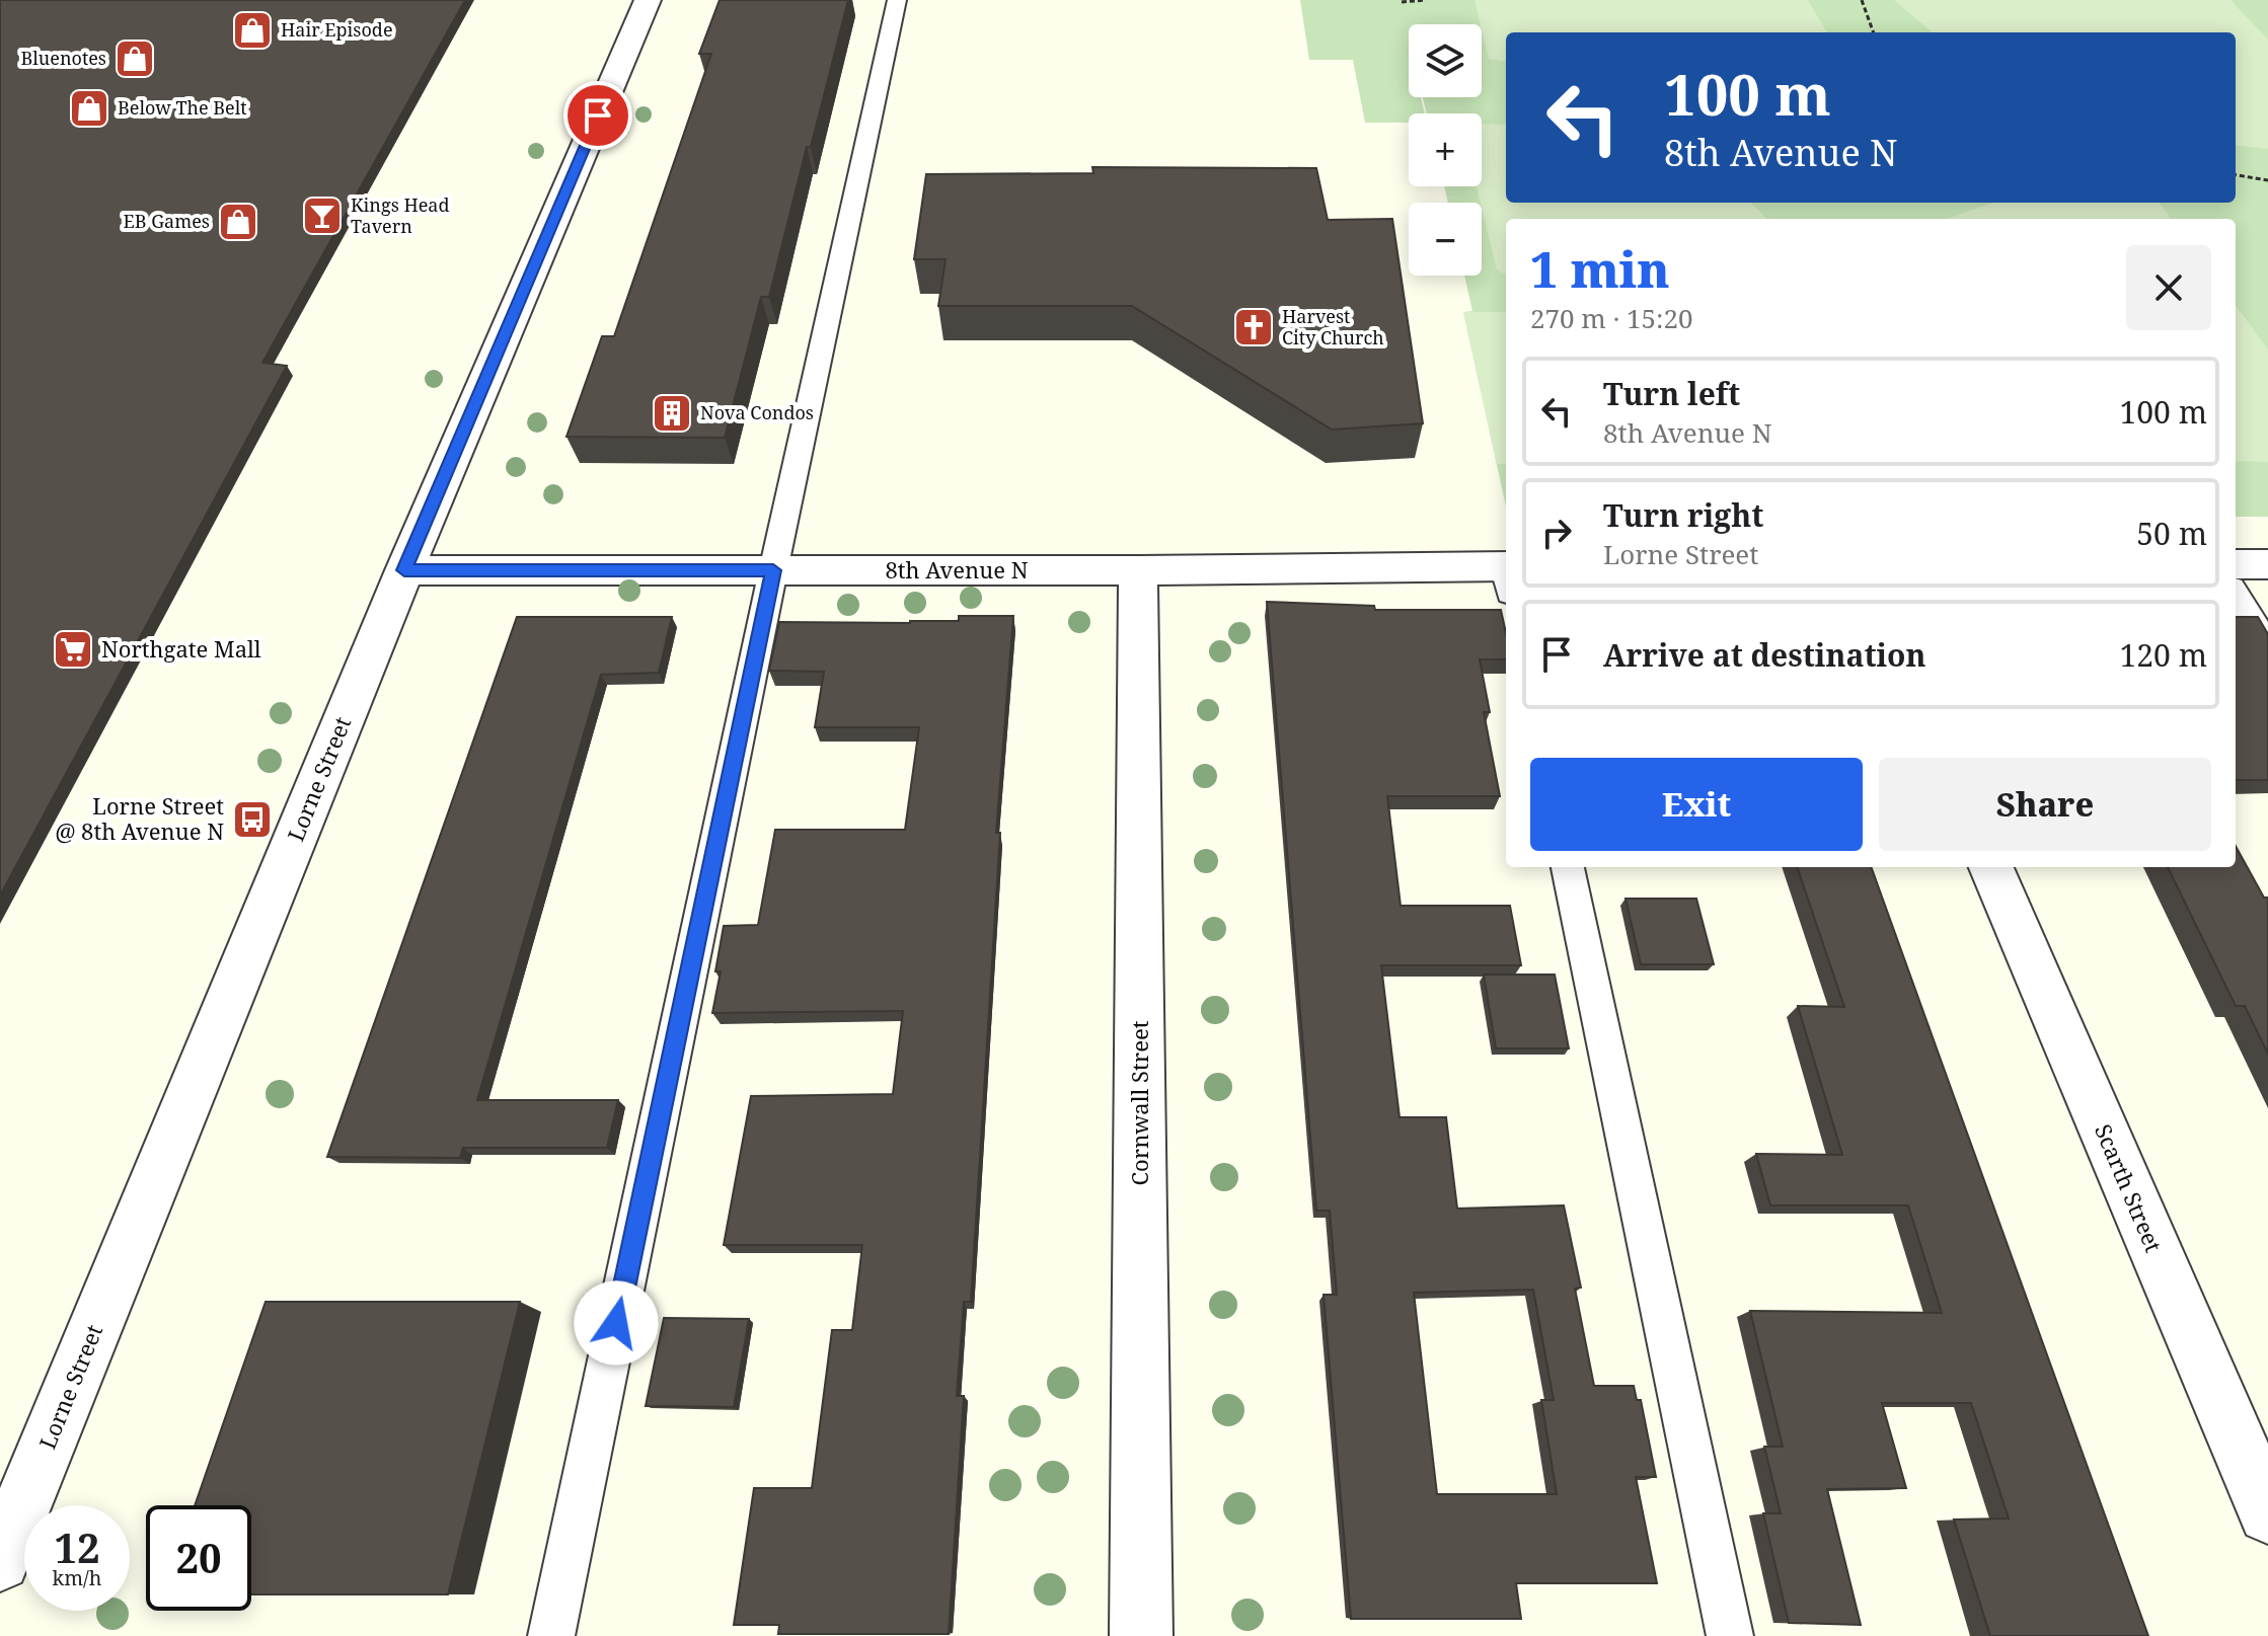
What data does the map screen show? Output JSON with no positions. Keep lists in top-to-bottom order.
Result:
{
  "streets": {
    "street": [
      "8th Avenue N",
      "Lorne Street",
      "Cornwall Street",
      "Scarth Street"
    ]
  },
  "crossings": [
    ["8th Avenue N", "Lorne Street"],
    ["8th Avenue N", "Cornwall Street"]
  ],
  "places": {
    "shop": [
      "Hair Episode",
      "Bluenotes",
      "Below The Belt",
      "EB Games"
    ],
    "bar": ["Kings Head Tavern"],
    "church": ["Harvest City Church"],
    "building": ["Nova Condos"],
    "supermarket": ["Northgate Mall"],
    "bus stop": ["Lorne Street @ 8th Avenue N"]
  },
  "page": {
    "map_buttons": ["+", "−"],
    "turn": ["100 m", "8th Avenue N"],
    "heading": ["1 min", "270 m · 15:20"],
    "list": [
      {
        "name": "Turn left",
        "note": "8th Avenue N",
        "value": "100 m"
      },
      {
        "name": "Turn right",
        "note": "Lorne Street",
        "value": "50 m"
      },
      {
        "name": "Arrive at destination",
        "value": "120 m"
      }
    ],
    "buttons": ["Exit", "Share"],
    "speed": "12 km/h",
    "limit": "20"
  }
}
